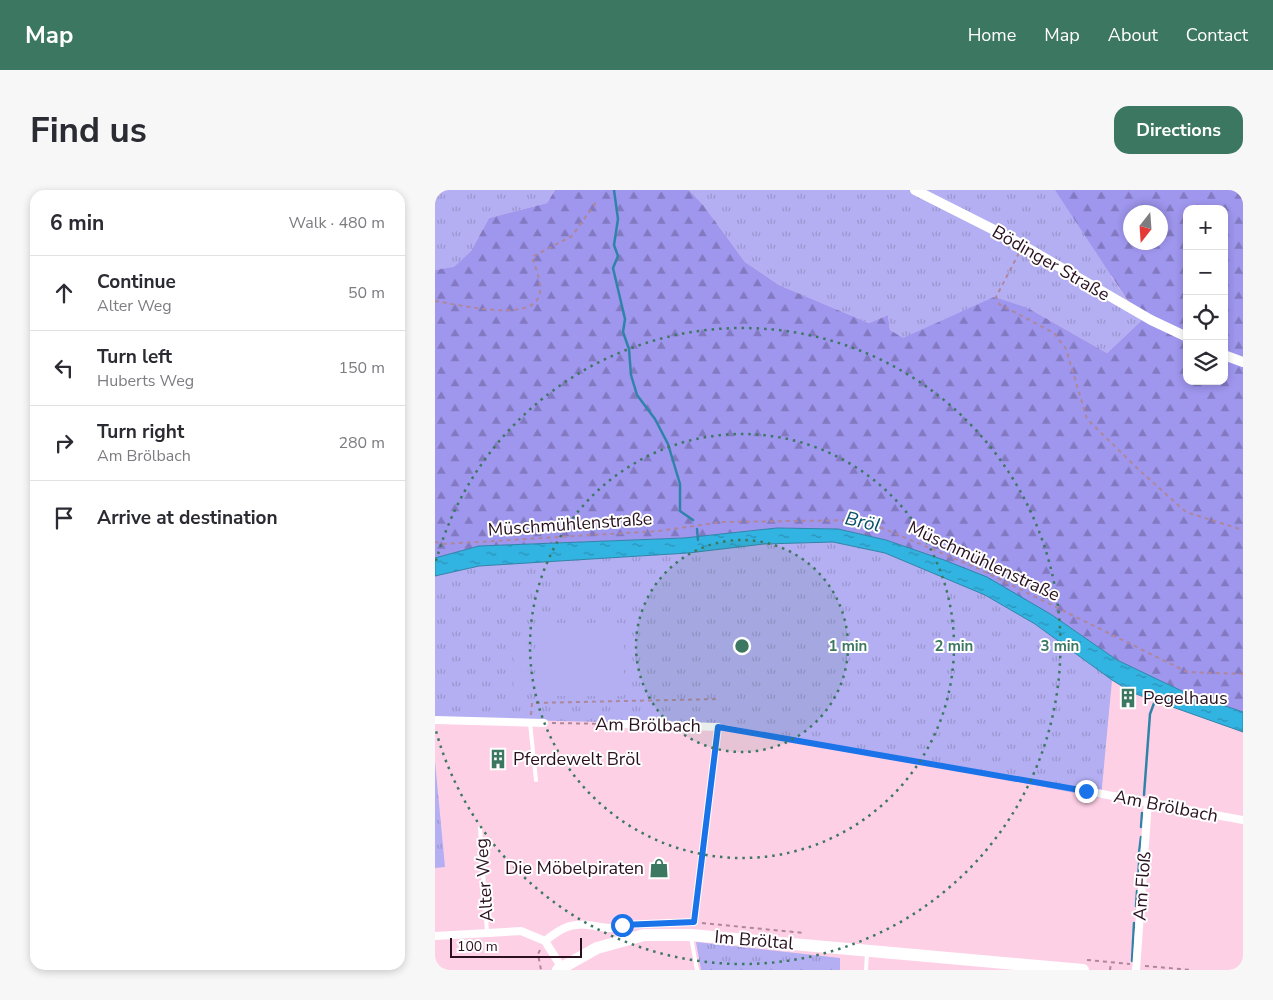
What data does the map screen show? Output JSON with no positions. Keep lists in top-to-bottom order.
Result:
{
  "streets": {
    "main road": ["Im Bröltal"],
    "street": [
      "Bödinger Straße",
      "Am Brölbach",
      "Alter Weg",
      "Am Floß"
    ],
    "path": ["Müschmühlenstraße"]
  },
  "crossings": [
    ["Am Brölbach", "Am Floß"]
  ],
  "water": ["Bröl"],
  "places": {
    "building": ["Pegelhaus", "Pferdewelt Bröl"],
    "shop": ["Die Möbelpiraten"]
  },
  "scale_bar": "100 m",
  "north": "bottom",
  "page": {
    "header": "Map",
    "nav": [
      "Home",
      "Map",
      "About",
      "Contact"
    ],
    "buttons": "Directions",
    "title": "Find us",
    "heading": ["6 min", "Walk · 480 m"],
    "map_buttons": ["+", "−"],
    "list": [
      ["Continue", "Alter Weg", "50 m"],
      ["Turn left", "Huberts Weg", "150 m"],
      ["Turn right", "Am Brölbach", "280 m"],
      "Arrive at destination"
    ],
    "scale": "100 m"
  },
  "rings": ["1 min", "2 min", "3 min"]
}
